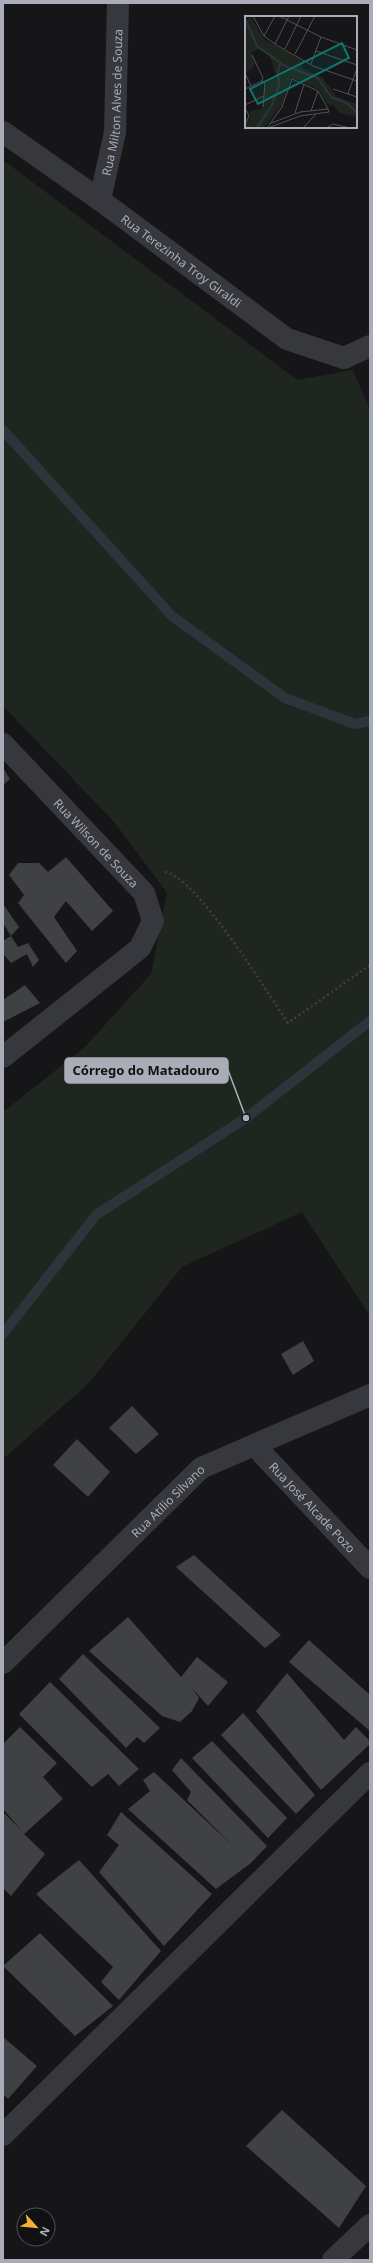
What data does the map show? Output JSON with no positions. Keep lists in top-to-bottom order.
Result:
{
  "streets": {
    "street": [
      "Rua Milton Alves de Souza",
      "Rua Terezinha Troy Giraldi",
      "Rua Wilson de Souza",
      "Rua Atílio Silvano",
      "Rua José Alcade Pozo"
    ]
  },
  "crossings": [
    ["Rua Milton Alves de Souza", "Rua Terezinha Troy Giraldi"],
    ["Rua Atílio Silvano", "Rua José Alcade Pozo"]
  ],
  "places": ["Córrego do Matadouro"],
  "north": "bottom right"
}
